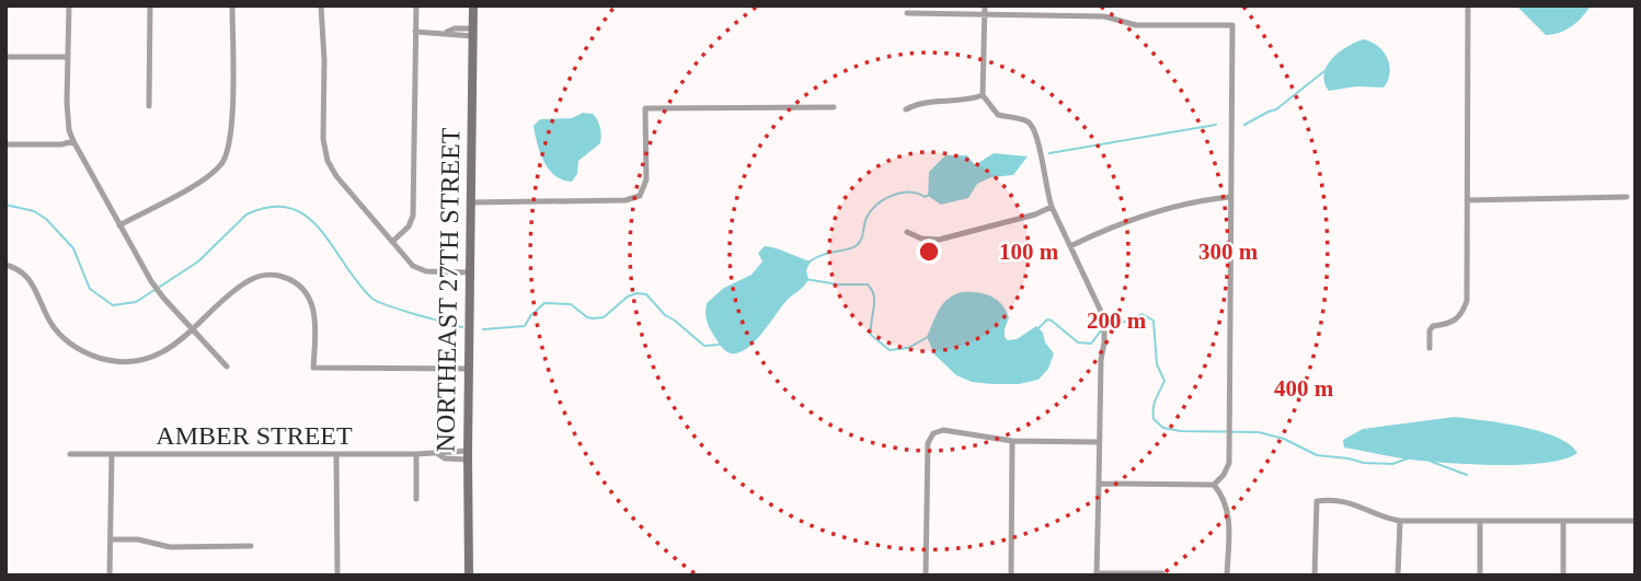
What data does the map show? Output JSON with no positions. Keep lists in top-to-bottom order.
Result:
{
  "streets": {
    "street": ["NORTHEAST 27TH STREET", "AMBER STREET"]
  },
  "crossings": [
    ["NORTHEAST 27TH STREET", "AMBER STREET"]
  ],
  "rings": [
    "100 m",
    "300 m",
    "200 m",
    "400 m"
  ]
}
